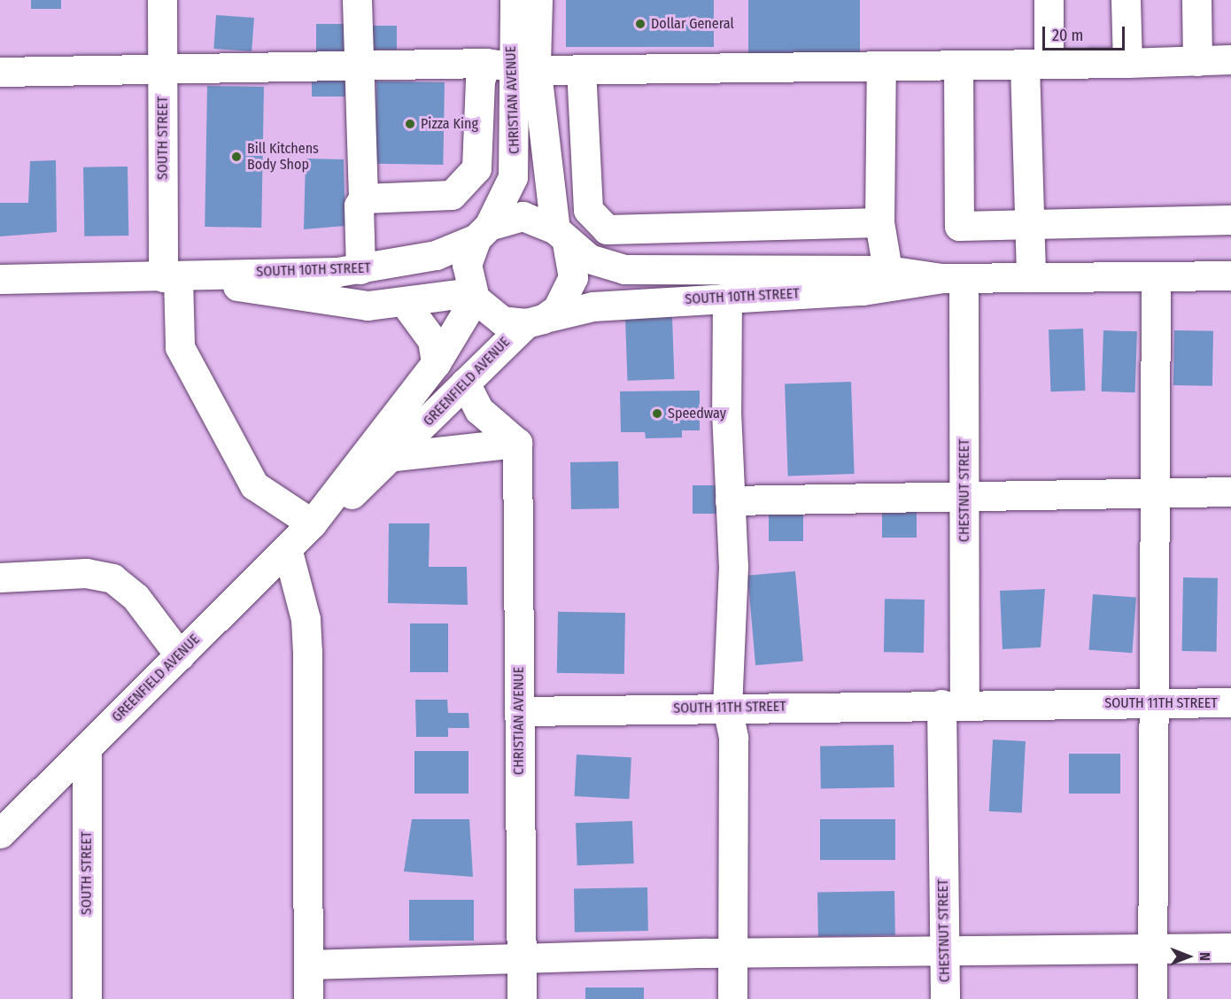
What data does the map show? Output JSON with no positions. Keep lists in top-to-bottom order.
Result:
{
  "streets": {
    "street": [
      "CHRISTIAN AVENUE",
      "SOUTH STREET",
      "SOUTH 10TH STREET",
      "GREENFIELD AVENUE",
      "CHESTNUT STREET",
      "SOUTH 11TH STREET"
    ]
  },
  "crossings": [
    ["CHRISTIAN AVENUE", "SOUTH 10TH STREET"],
    ["CHRISTIAN AVENUE", "GREENFIELD AVENUE"],
    ["CHRISTIAN AVENUE", "SOUTH 11TH STREET"],
    ["SOUTH STREET", "SOUTH 10TH STREET"],
    ["SOUTH STREET", "GREENFIELD AVENUE"],
    ["SOUTH 10TH STREET", "GREENFIELD AVENUE"],
    ["SOUTH 10TH STREET", "CHESTNUT STREET"],
    ["CHESTNUT STREET", "SOUTH 11TH STREET"]
  ],
  "places": [
    "Dollar General",
    "Pizza King",
    "Bill Kitchens Body Shop",
    "Speedway"
  ],
  "scale_bar": "20 m",
  "north": "right"
}
